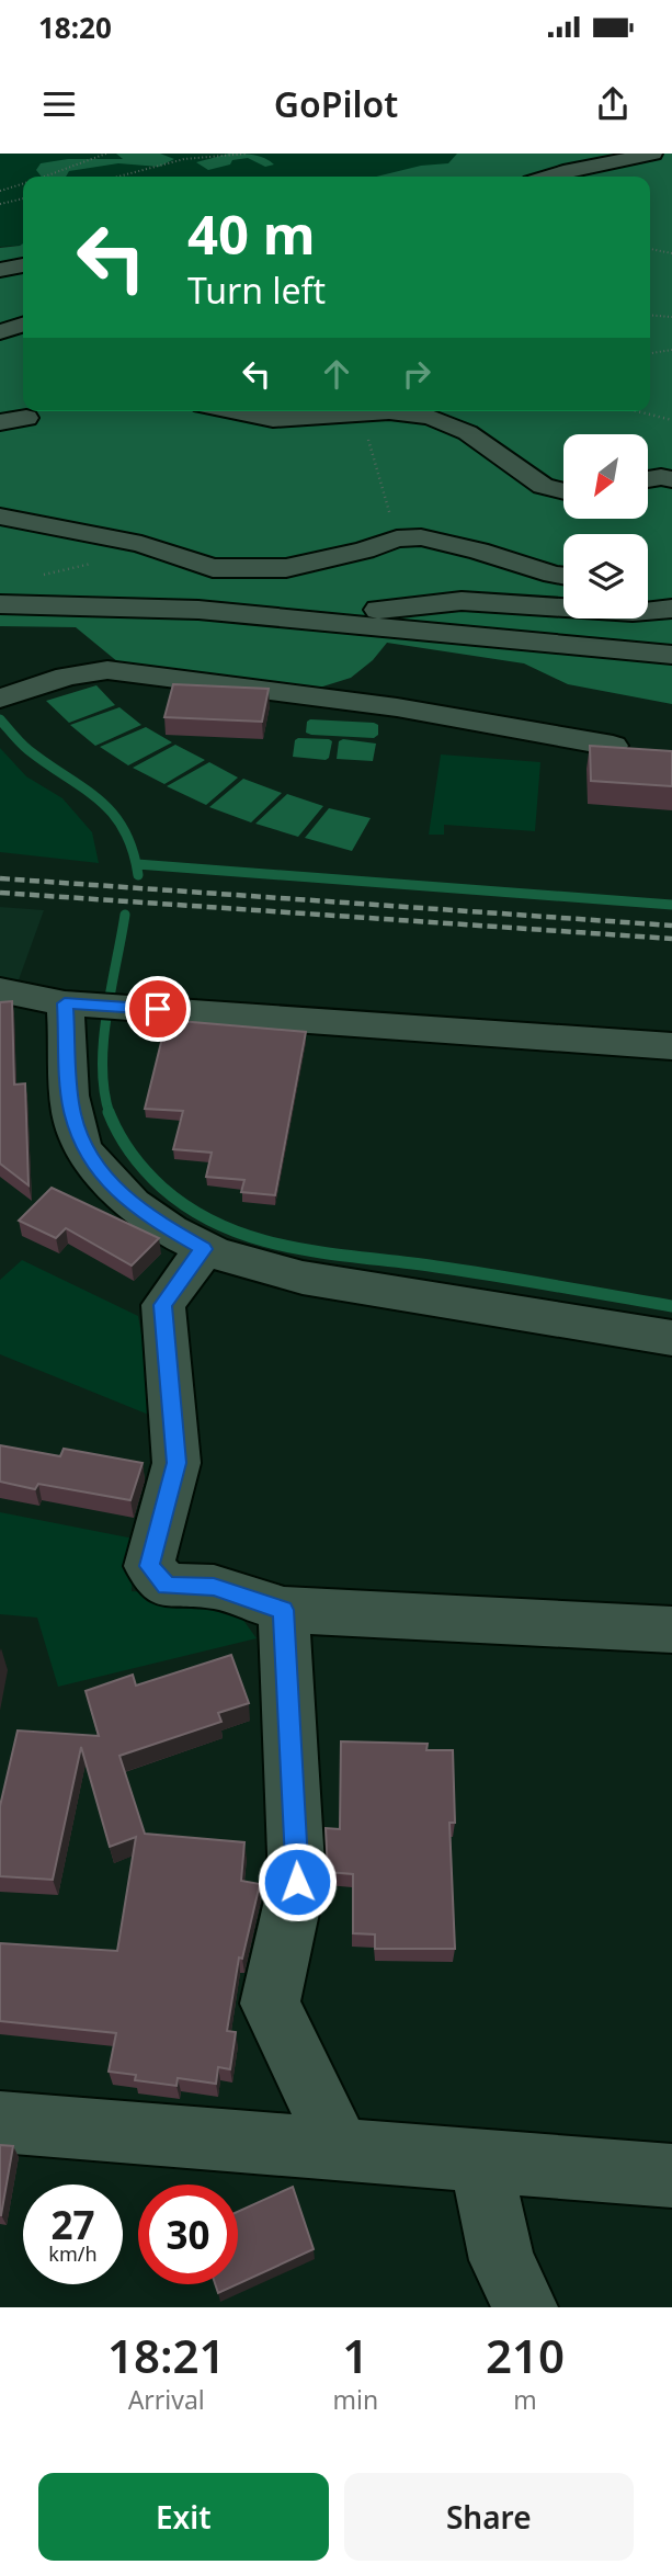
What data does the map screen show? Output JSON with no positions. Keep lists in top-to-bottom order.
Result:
{
  "north": "bottom left",
  "page": {
    "status": "18:20",
    "header": "GoPilot",
    "turn": ["40 m", "Turn left"],
    "speed": "27 km/h",
    "limit": "30",
    "eta": [
      "18:21",
      "Arrival",
      "1",
      "min",
      "210",
      "m"
    ],
    "buttons": ["Exit", "Share"]
  }
}
